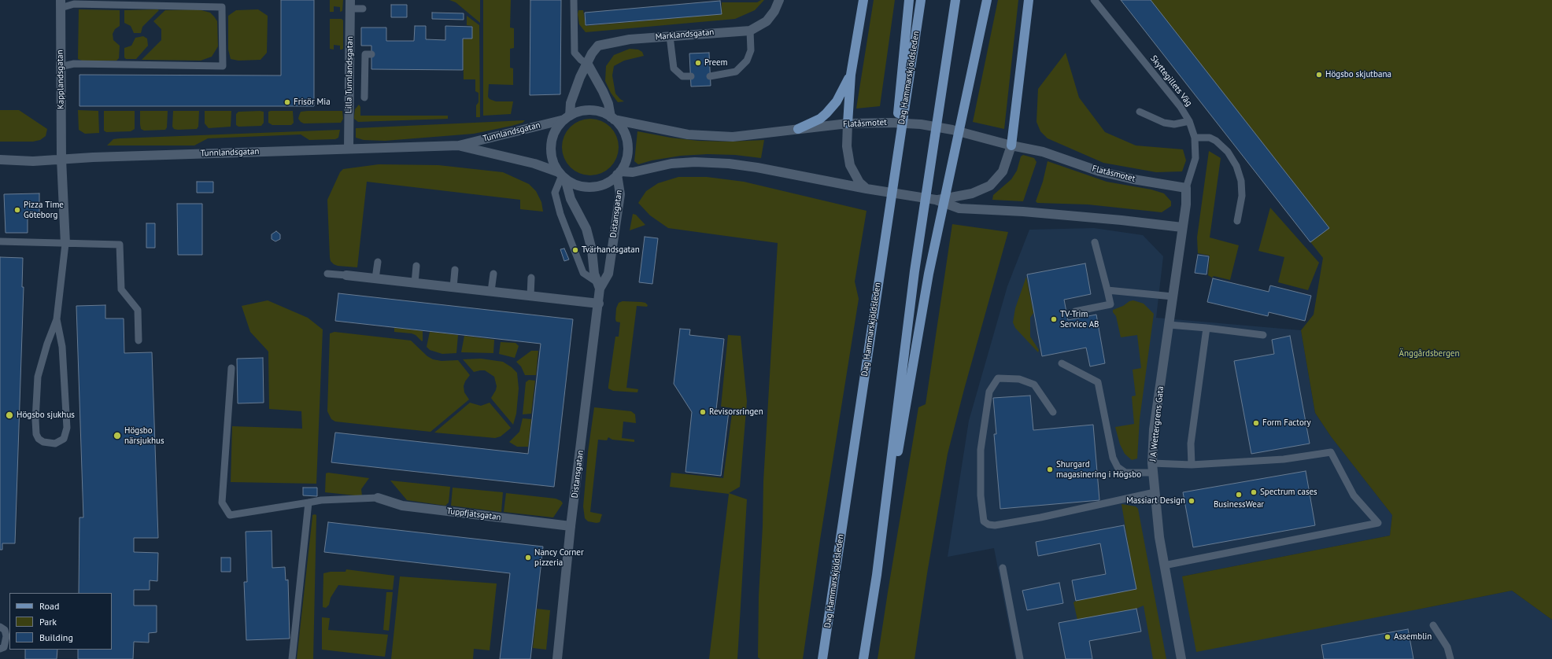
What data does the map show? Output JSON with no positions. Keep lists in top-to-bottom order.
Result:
{
  "streets": {
    "main road": ["Dag Hammarskjöldsleden"],
    "street": [
      "Marklandsgatan",
      "Lilla Tunnlandsgatan",
      "Kapplandsgatan",
      "Flatåsmotet",
      "Tunnlandsgatan",
      "Distansgatan",
      "J A Wettergrens Gata",
      "Tuppfjätsgatan"
    ],
    "lane": ["Skyttegillets Väg"]
  },
  "crossings": [
    ["Marklandsgatan", "Tunnlandsgatan"],
    ["Marklandsgatan", "Distansgatan"],
    ["Lilla Tunnlandsgatan", "Tunnlandsgatan"],
    ["Kapplandsgatan", "Tunnlandsgatan"],
    ["Skyttegillets Väg", "Flatåsmotet"],
    ["Skyttegillets Väg", "J A Wettergrens Gata"],
    ["Flatåsmotet", "J A Wettergrens Gata"],
    ["Tunnlandsgatan", "Distansgatan"],
    ["Distansgatan", "Tuppfjätsgatan"]
  ],
  "parks": ["Änggårdsbergen"],
  "places": [
    "Preem",
    "Högsbo skjutbana",
    "Frisör Mia",
    "Pizza Time Göteborg",
    "Tvärhandsgatan",
    "TV-Trim Service AB",
    "Revisorsringen",
    "Högsbo sjukhus",
    "Form Factory",
    "Högsbo närsjukhus",
    "Shurgard magasinering i Högsbo",
    "Spectrum cases",
    "BusinessWear",
    "Massiart Design",
    "Nancy Corner pizzeria",
    "Assemblin"
  ],
  "legend": ["Road", "Park", "Building"]
}
